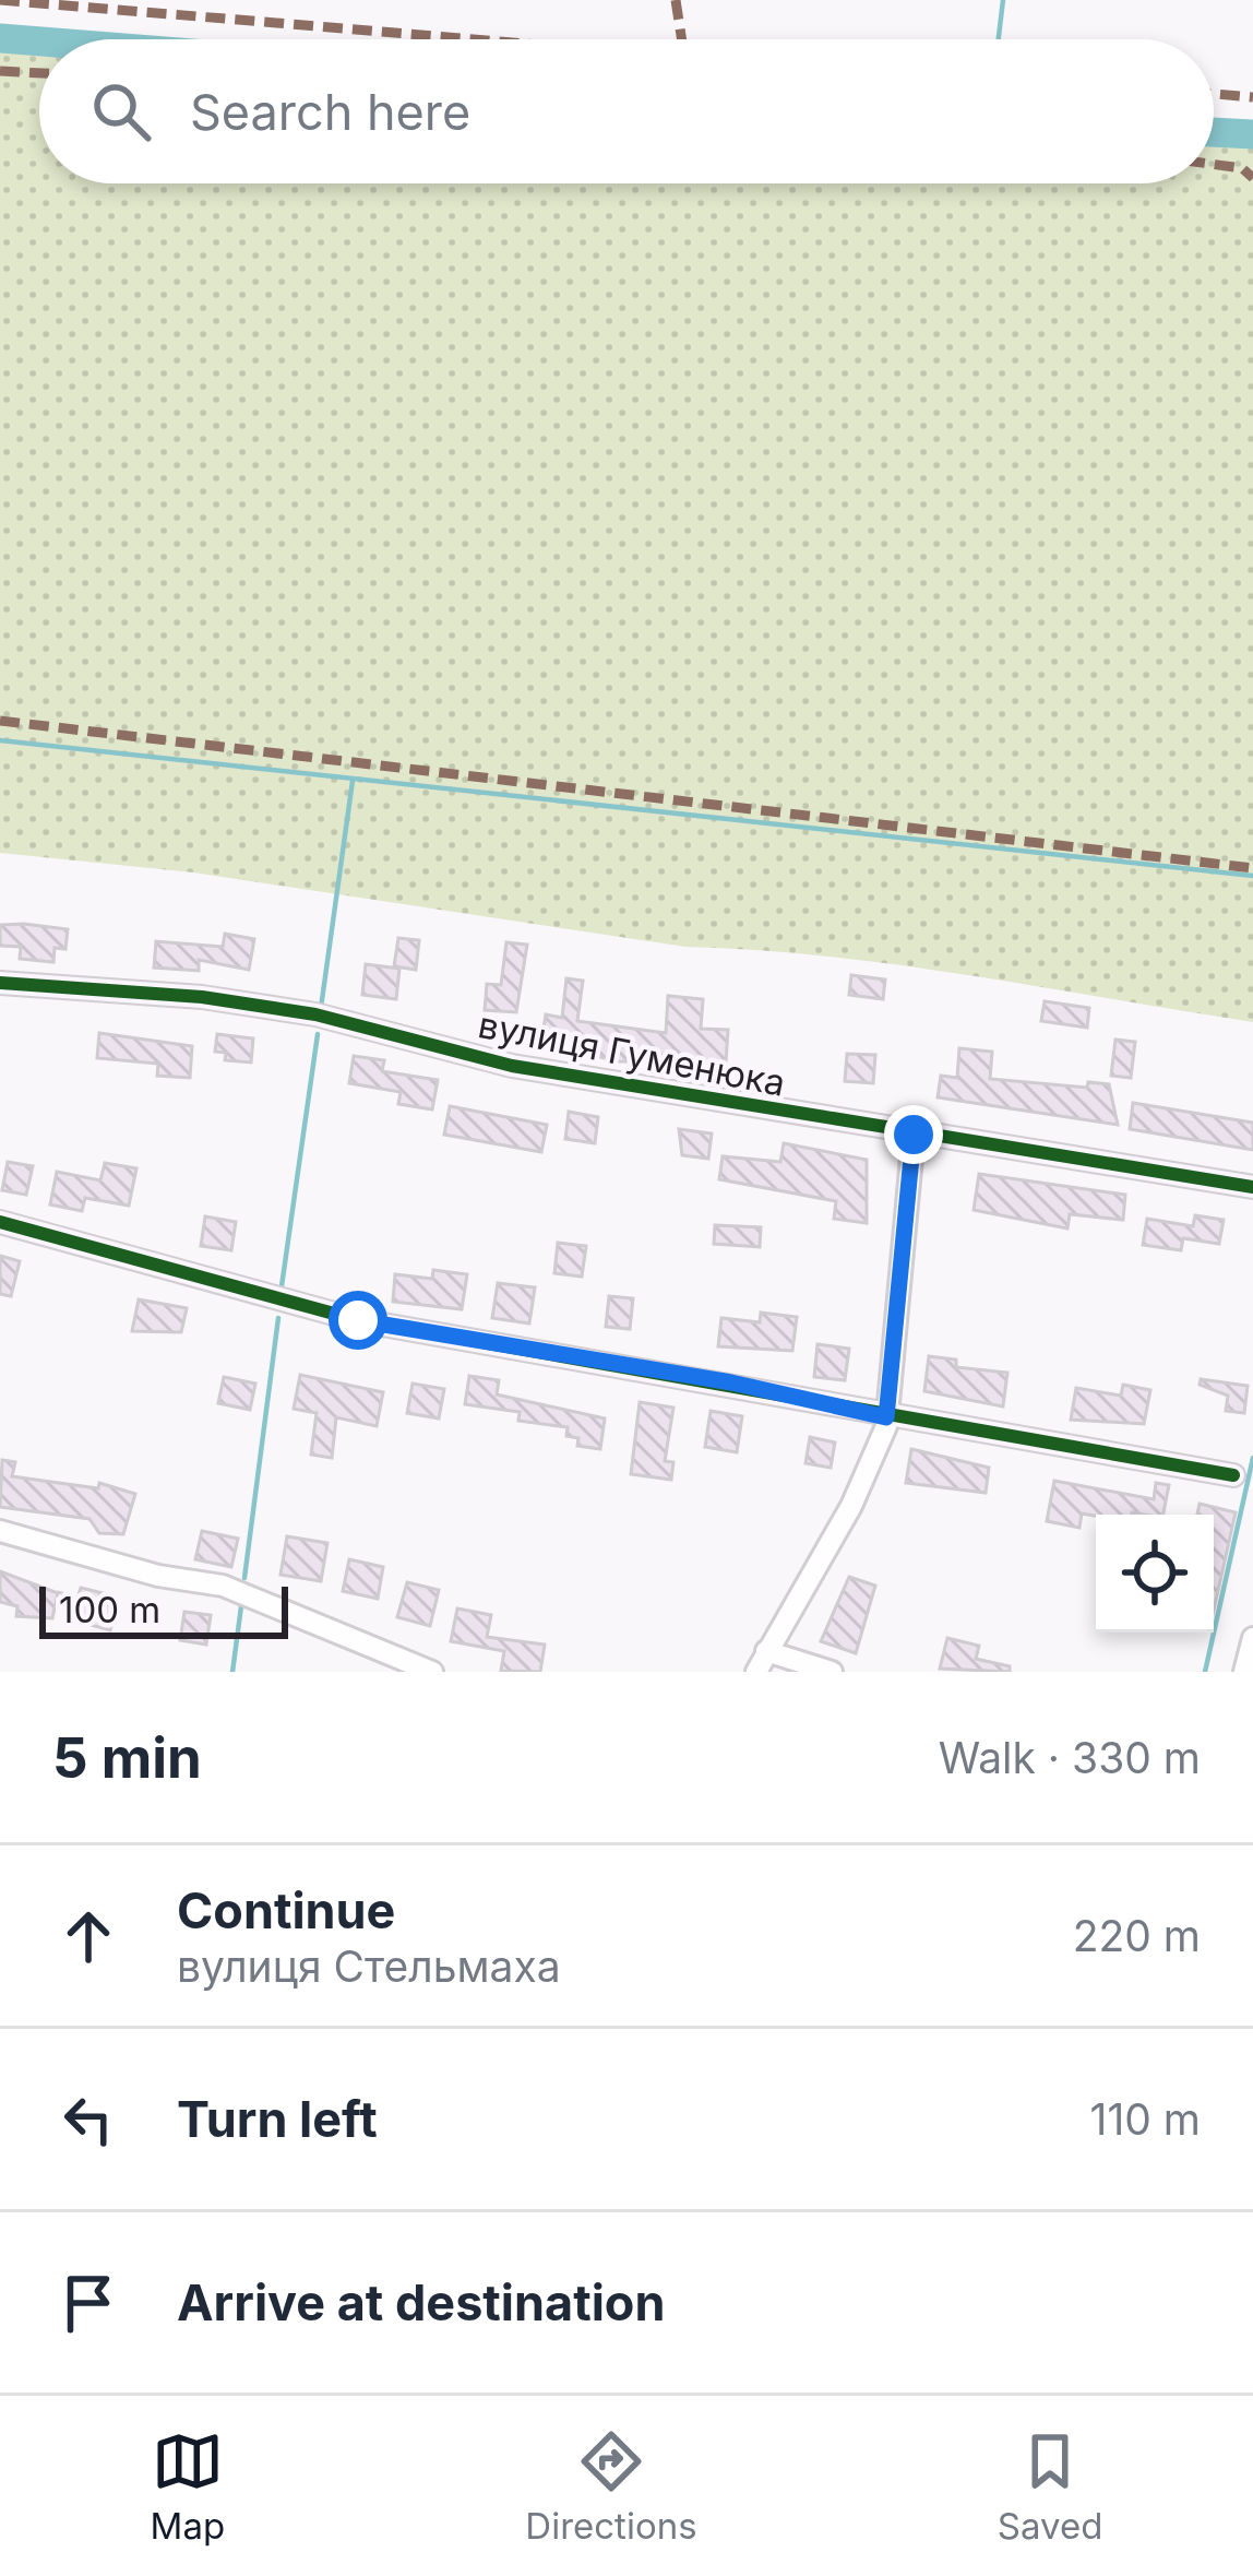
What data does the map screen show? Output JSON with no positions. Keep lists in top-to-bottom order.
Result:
{
  "streets": {
    "street": ["вулиця Гуменюка"]
  },
  "scale_bar": "100 m",
  "page": {
    "search": "Search here",
    "scale": "100 m",
    "heading": ["5 min", "Walk · 330 m"],
    "list": [
      ["Continue", "вулиця Стельмаха", "220 m"],
      ["Turn left", "110 m"],
      "Arrive at destination"
    ],
    "nav": ["Map", "Directions", "Saved"]
  }
}
